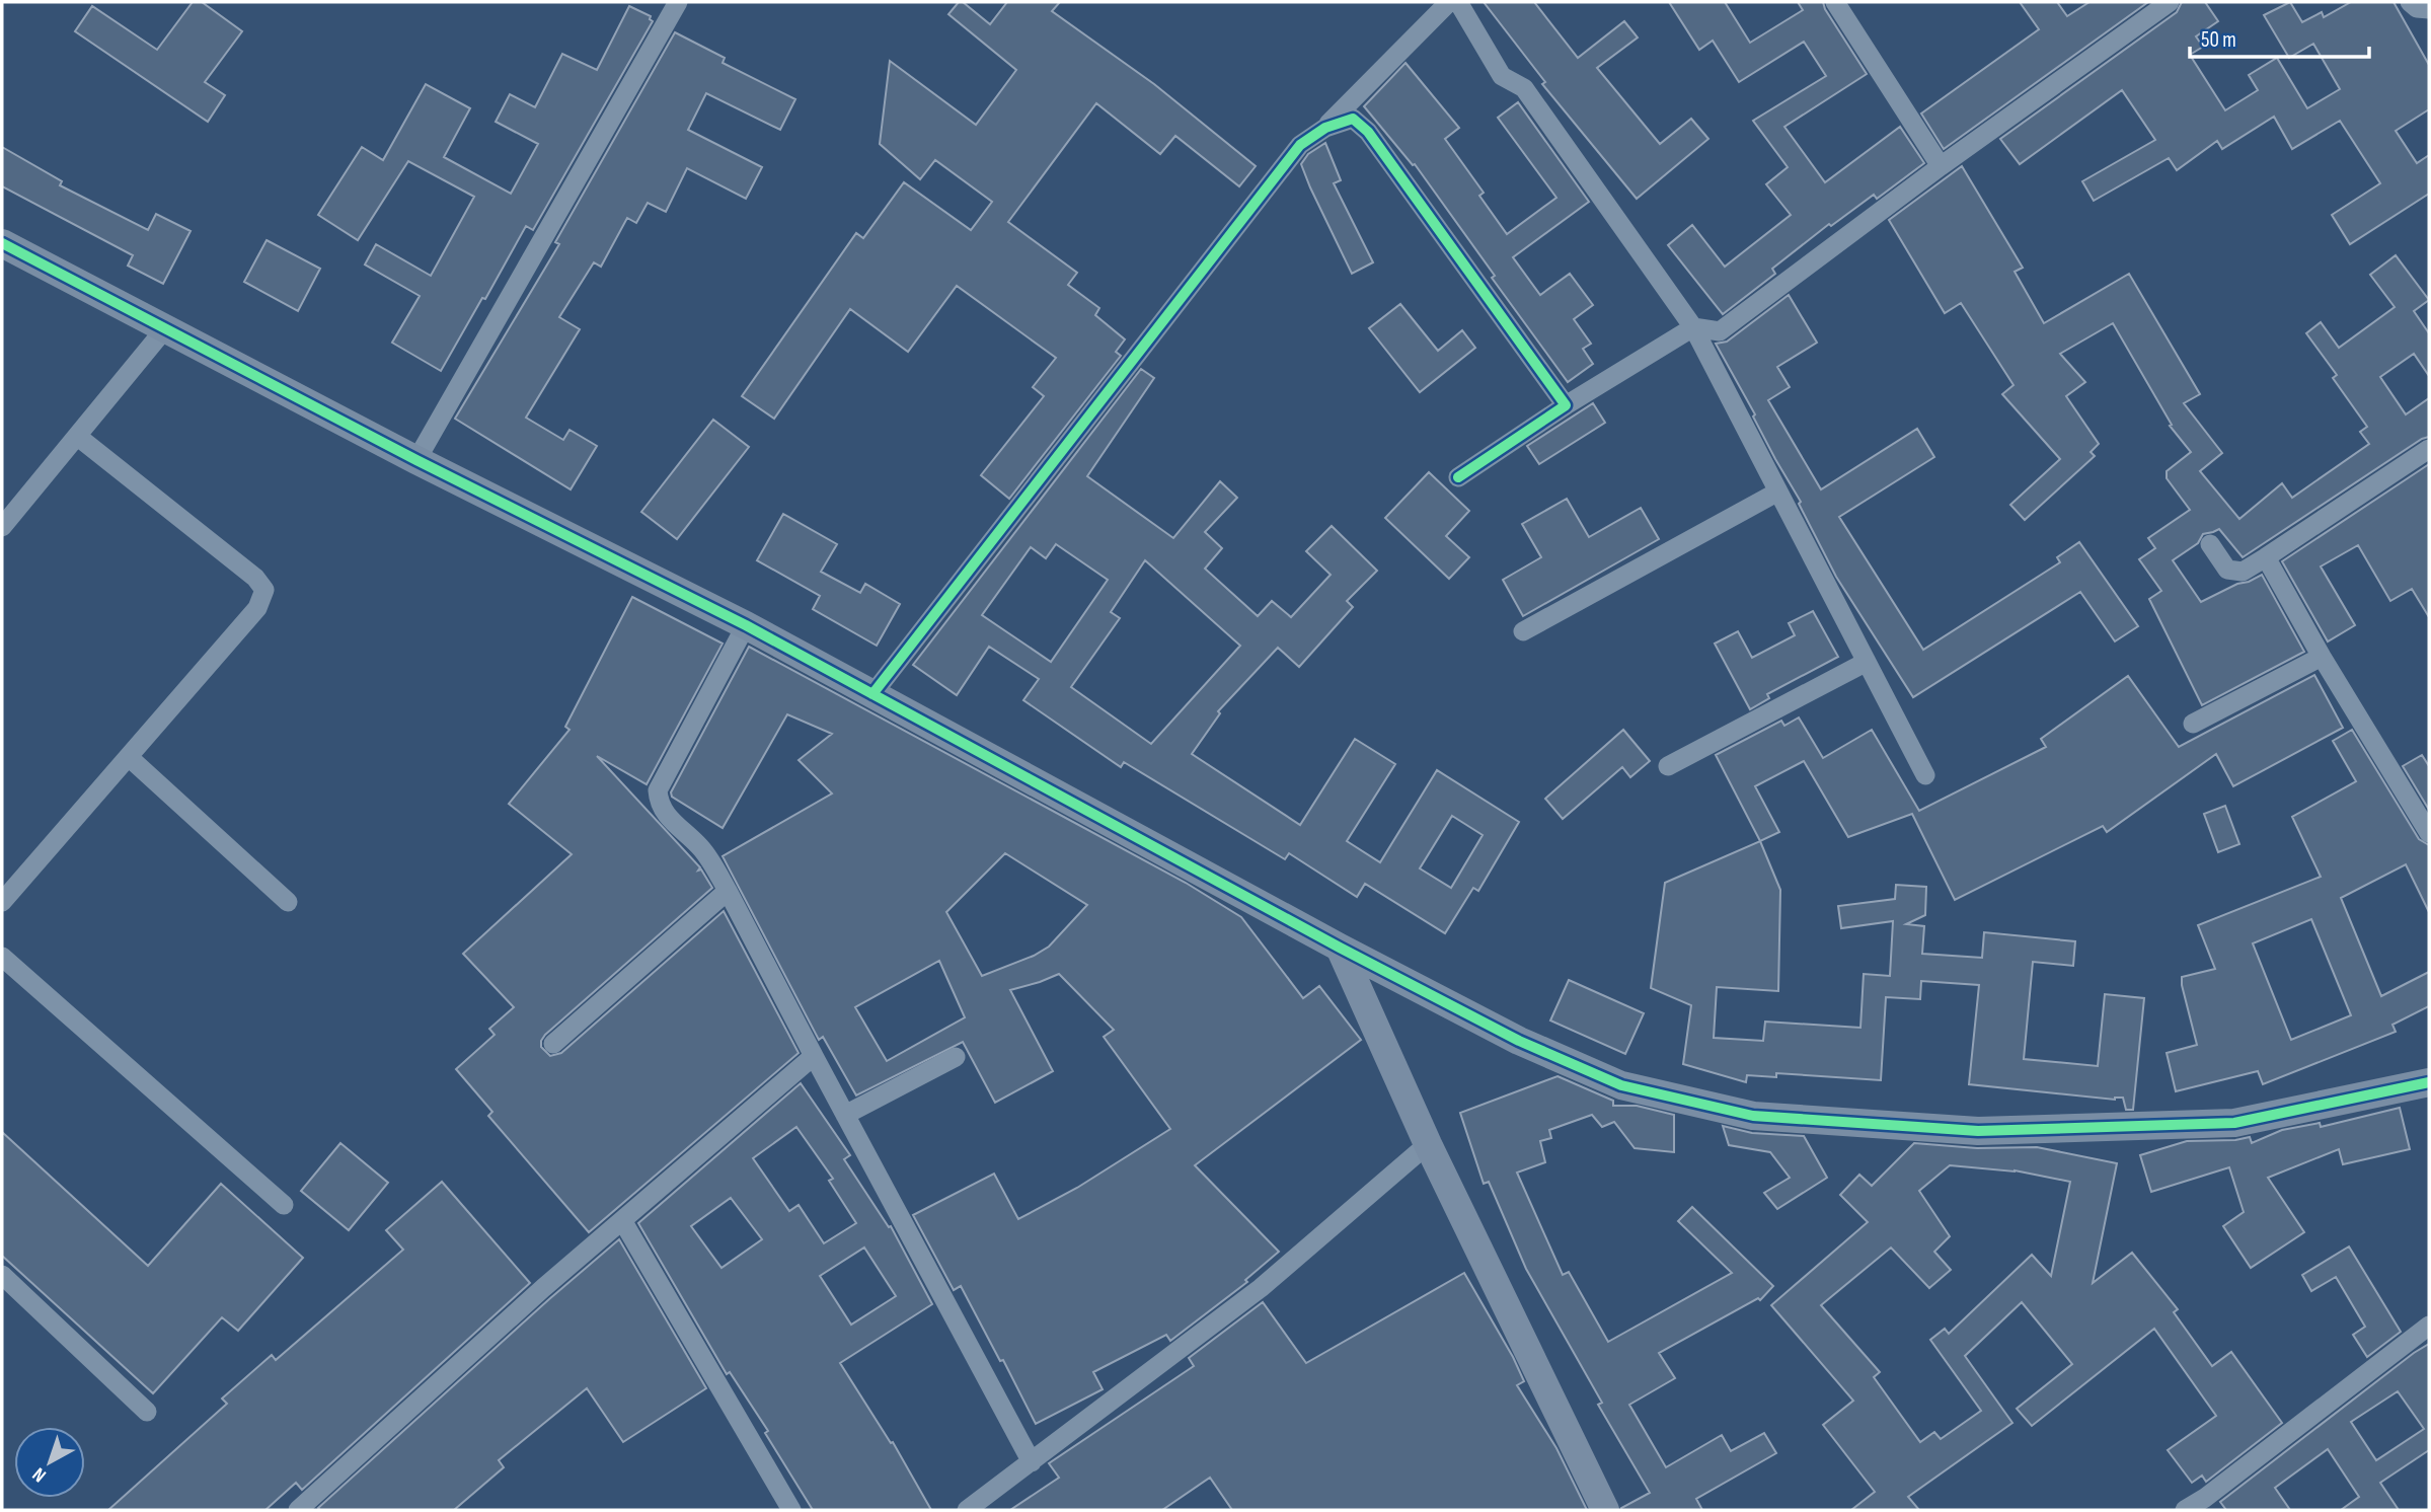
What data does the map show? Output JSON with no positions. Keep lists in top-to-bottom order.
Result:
{
  "scale_bar": "50 m",
  "north": "bottom left"
}
